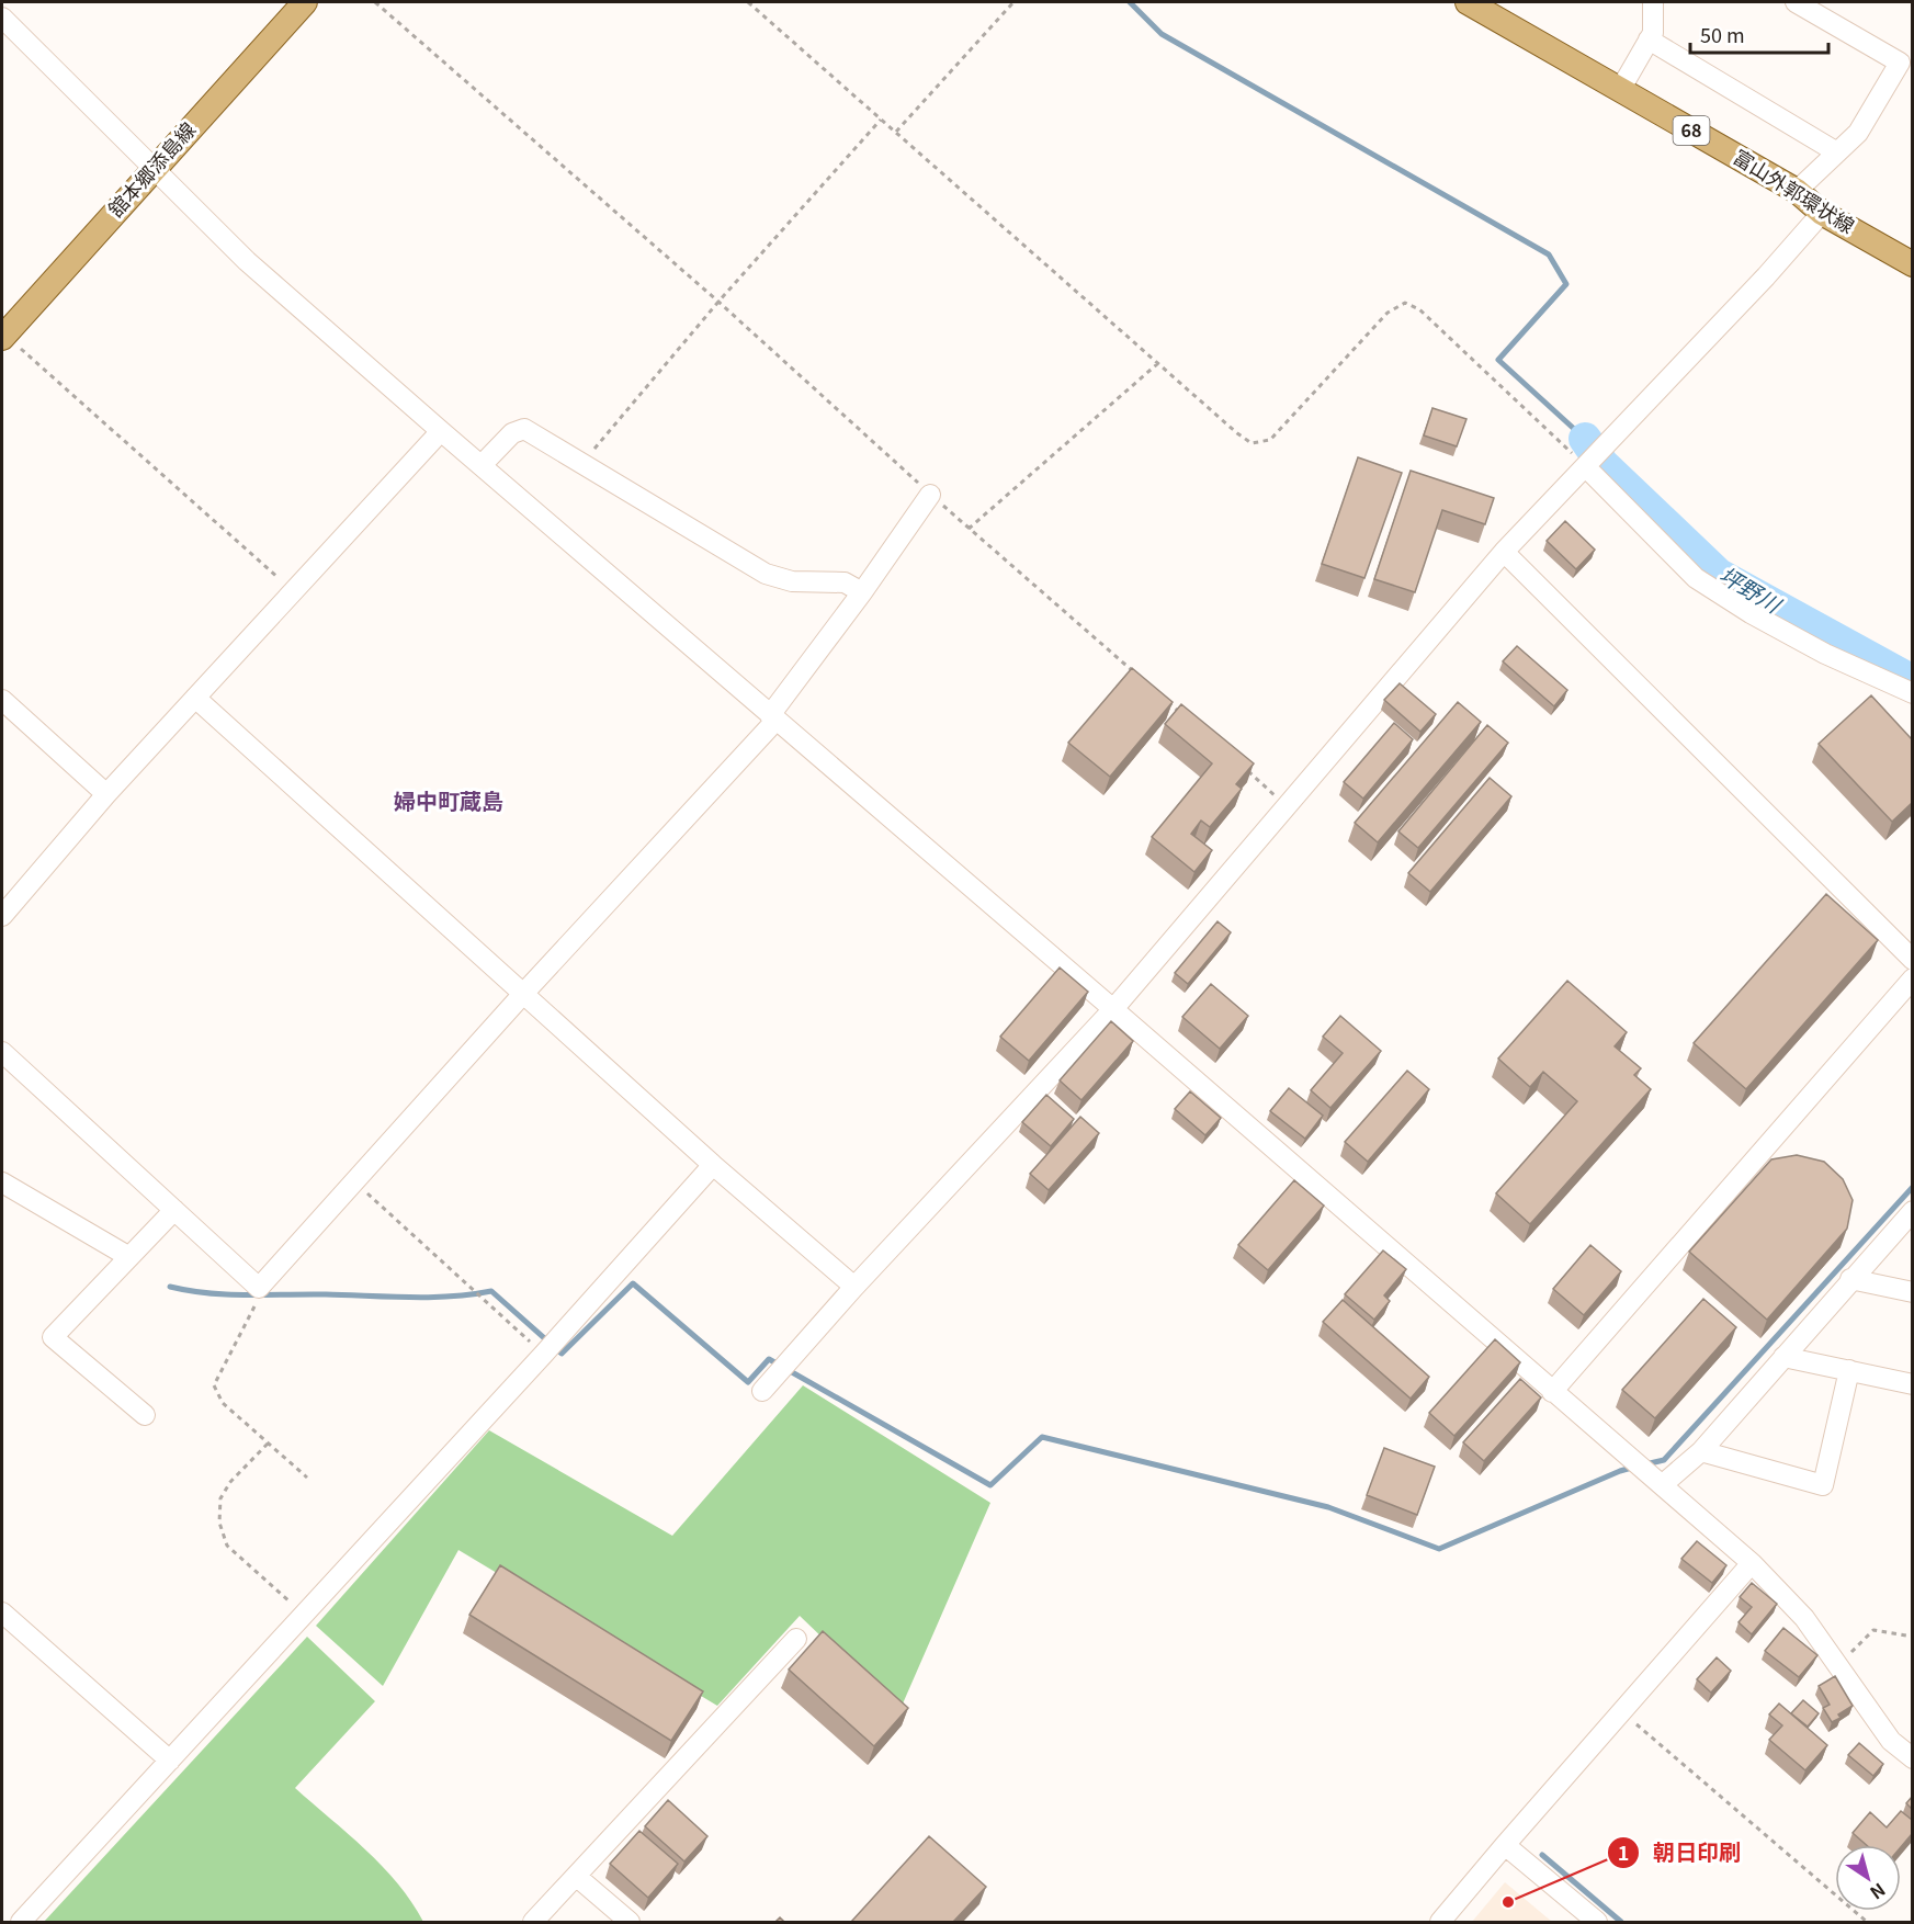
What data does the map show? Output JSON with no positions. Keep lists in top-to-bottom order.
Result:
{
  "streets": {
    "main road": ["68", "舘本郷添島線", "富山外郭環状線"]
  },
  "districts": ["婦中町蔵島"],
  "water": ["坪野川"],
  "places": ["朝日印刷"],
  "scale_bar": "50 m",
  "north": "bottom right"
}
